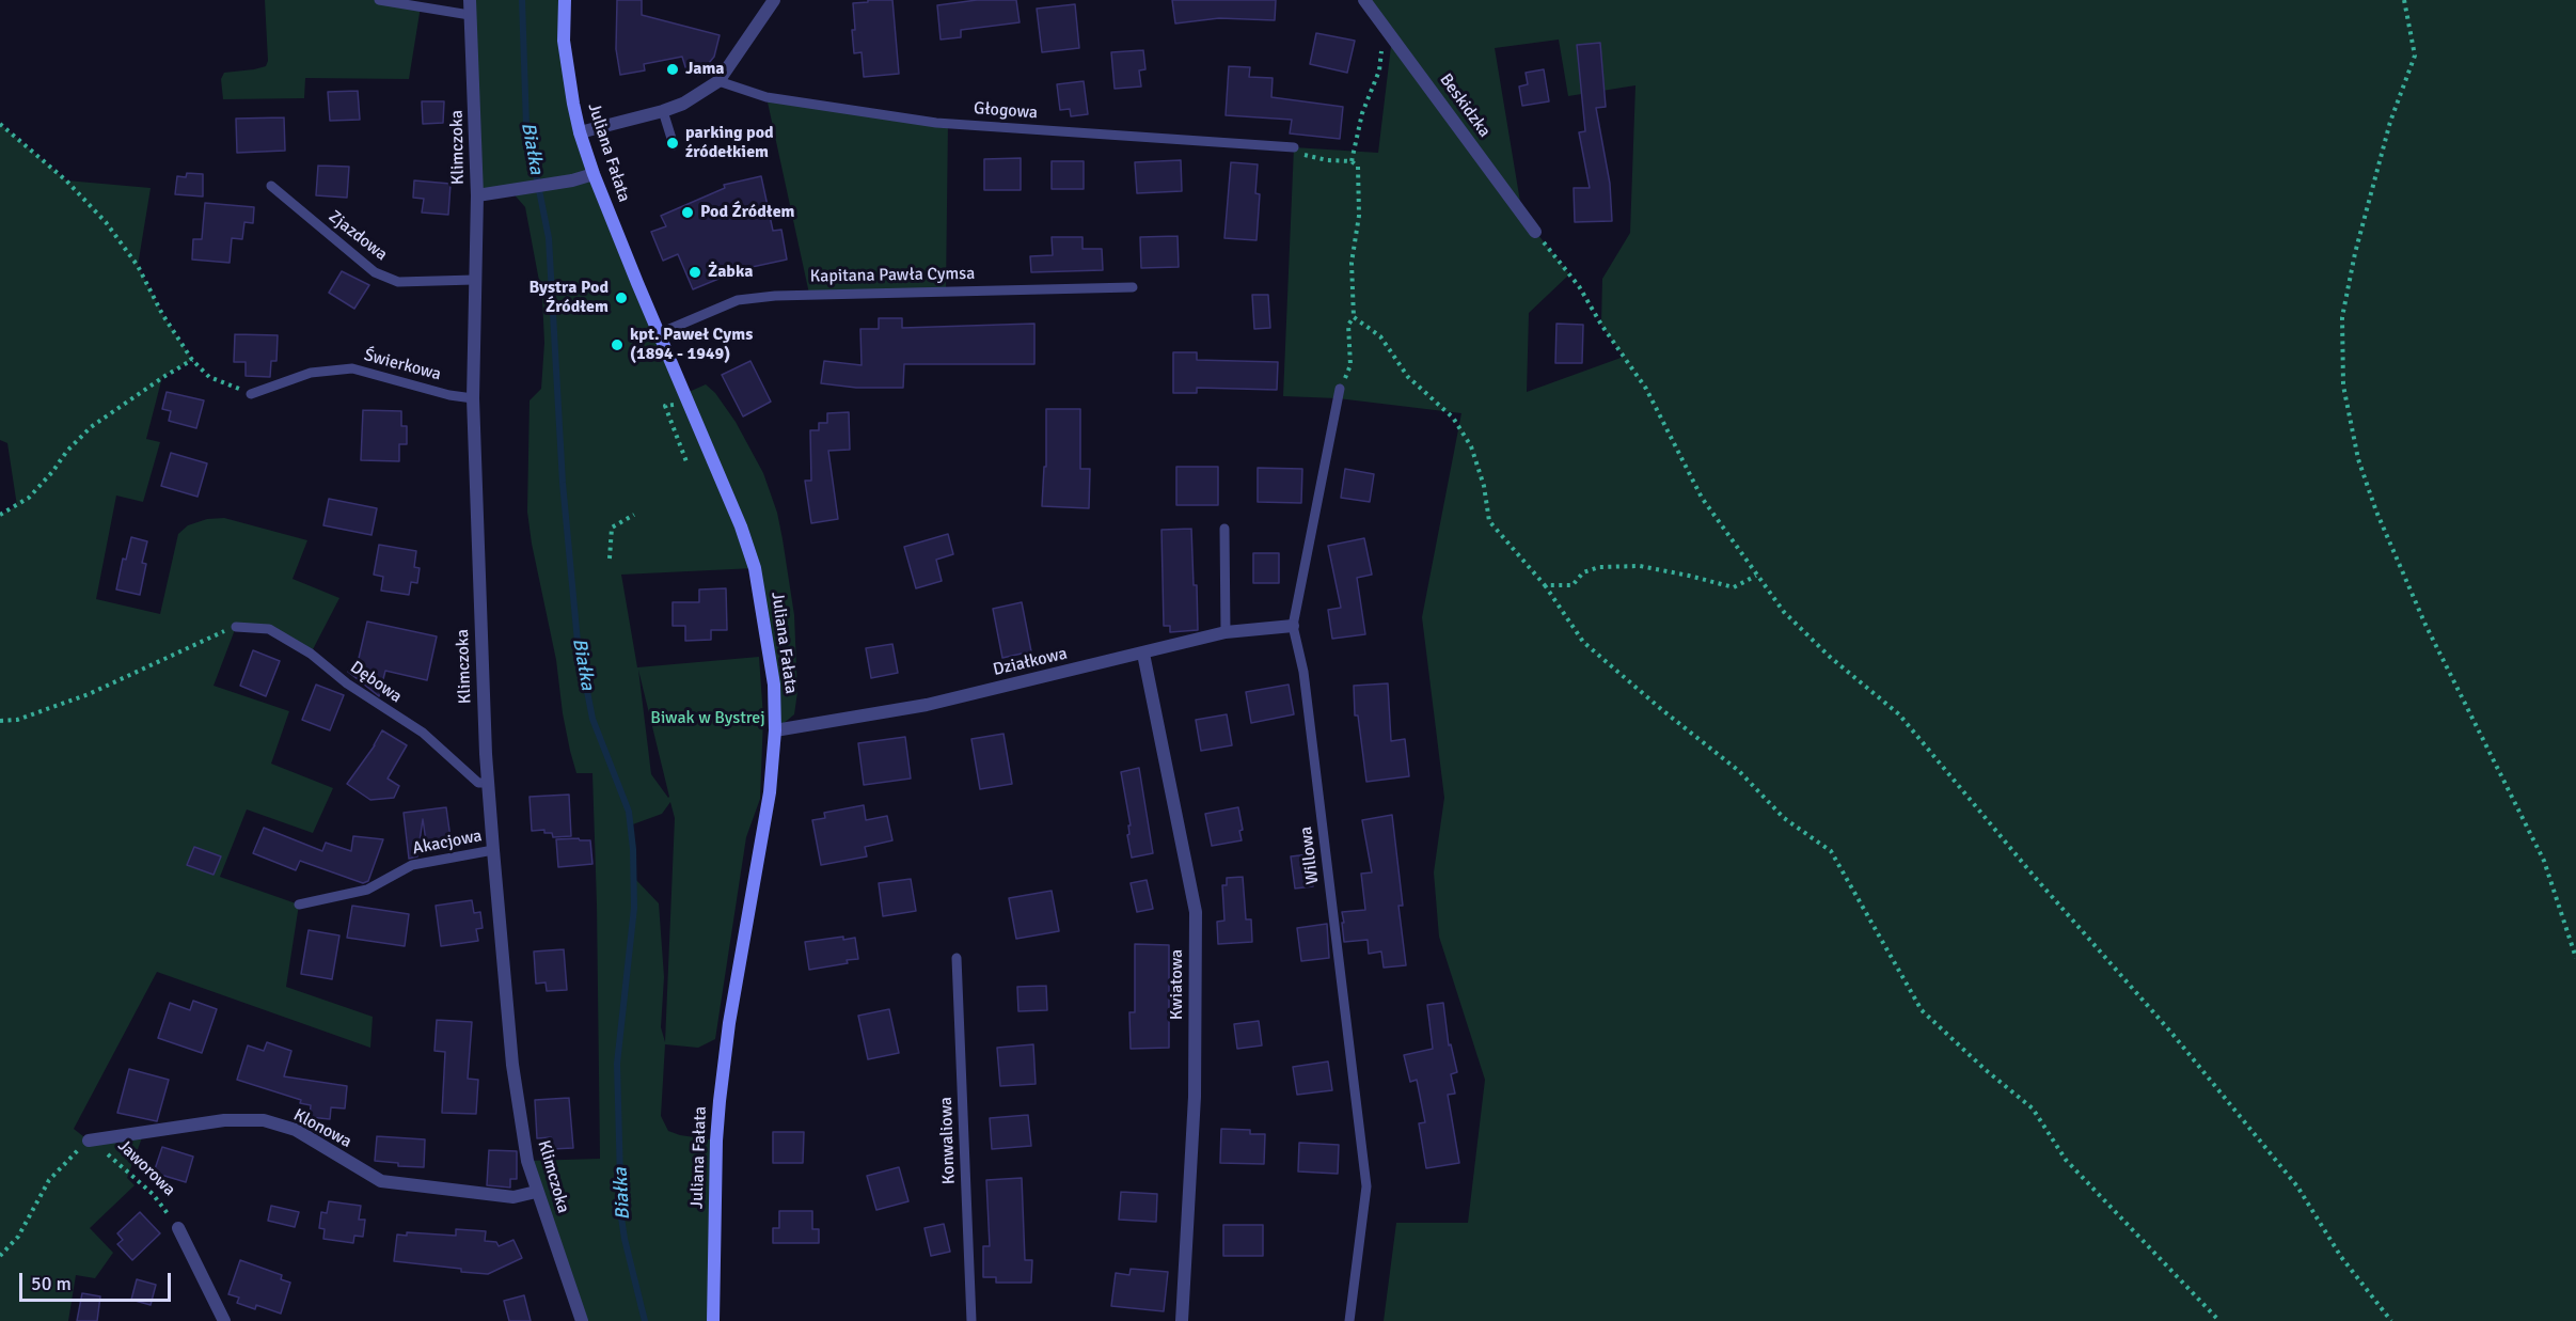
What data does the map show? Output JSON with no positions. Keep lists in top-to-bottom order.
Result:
{
  "streets": {
    "street": [
      "Beskidzka",
      "Klimczoka",
      "Juliana Fałata",
      "Działkowa",
      "Kwiatowa",
      "Klonowa"
    ],
    "lane": [
      "Głogowa",
      "Zjazdowa",
      "Kapitana Pawła Cymsa",
      "Świerkowa",
      "Dębowa",
      "Akacjowa",
      "Willowa",
      "Konwaliowa"
    ],
    "path": ["Jaworowa"]
  },
  "crossings": [
    ["Klimczoka", "Zjazdowa"],
    ["Klimczoka", "Świerkowa"],
    ["Klimczoka", "Dębowa"],
    ["Klimczoka", "Akacjowa"],
    ["Klimczoka", "Klonowa"],
    ["Juliana Fałata", "Kapitana Pawła Cymsa"],
    ["Juliana Fałata", "Działkowa"],
    ["Działkowa", "Willowa"],
    ["Działkowa", "Kwiatowa"],
    ["Klonowa", "Jaworowa"]
  ],
  "water": ["Białka"],
  "parks": ["Biwak w Bystrej"],
  "places": [
    "Jama",
    "parking pod źródełkiem",
    "Pod Źródłem",
    "Żabka",
    "Bystra Pod Źródłem",
    "kpt. Paweł Cyms (1894 - 1949)"
  ],
  "scale_bar": "50 m"
}
